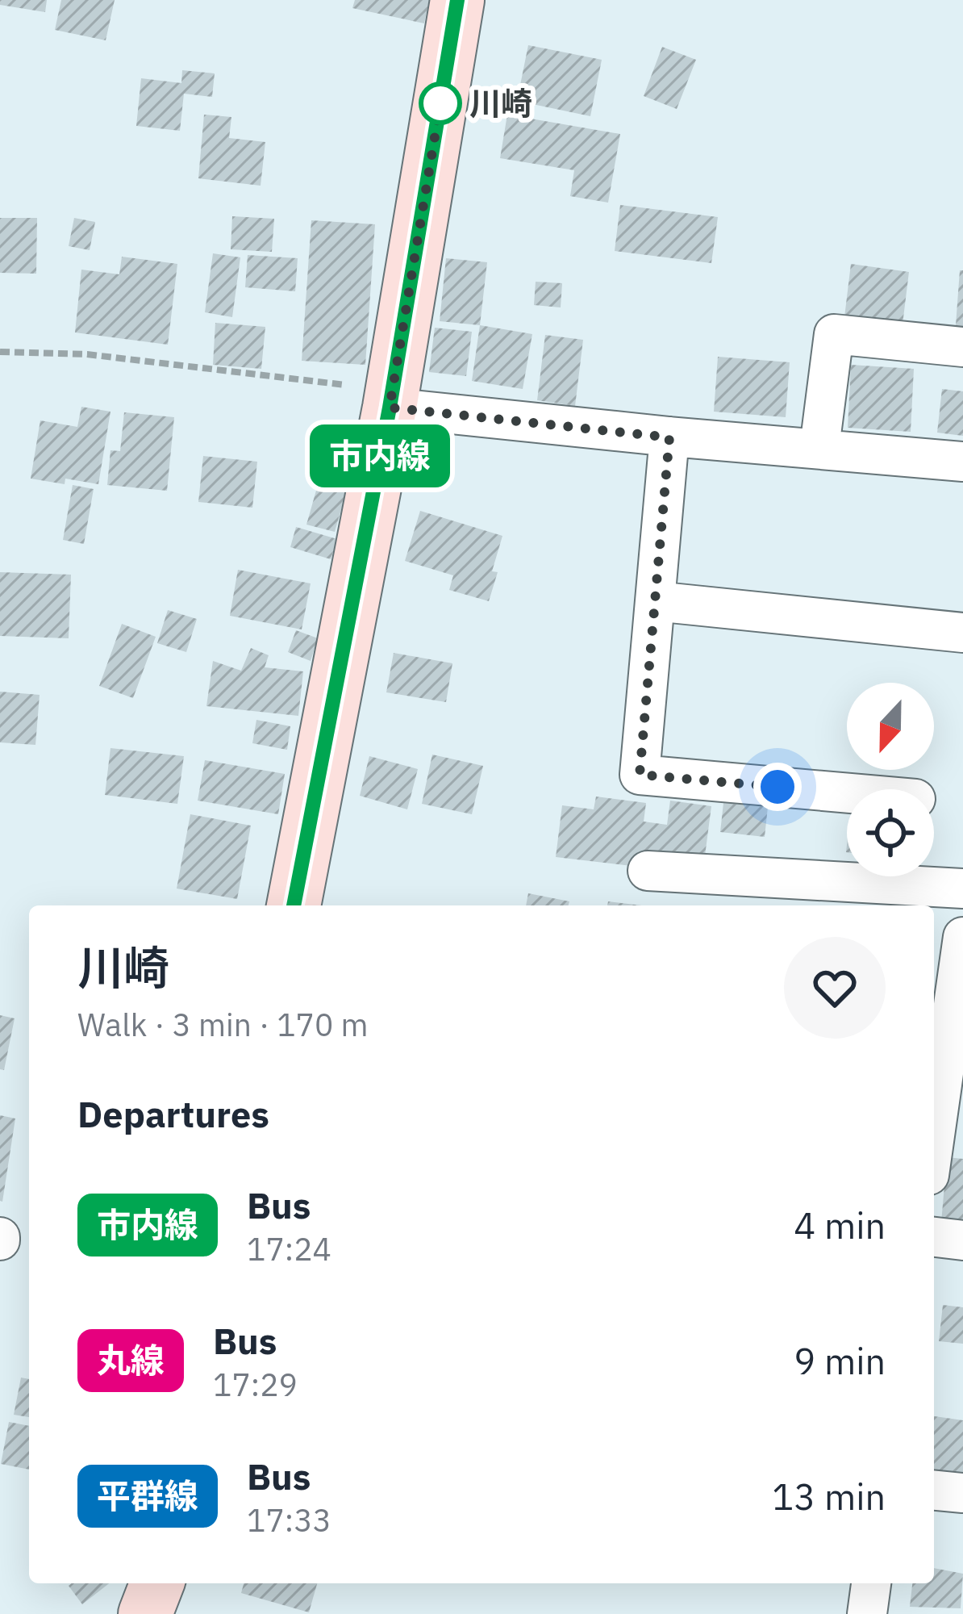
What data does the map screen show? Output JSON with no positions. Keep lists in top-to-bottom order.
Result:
{
  "places": ["川崎"],
  "lines": ["bus line 市内線"],
  "north": "bottom",
  "page": {
    "on_map": "市内線",
    "heading": [
      ["川崎", "Walk · 3 min · 170 m"],
      "Departures"
    ],
    "list": [
      {
        "mark": "市内線",
        "name": "Bus",
        "note": "17:24",
        "value": "4 min"
      },
      {
        "mark": "丸線",
        "name": "Bus",
        "note": "17:29",
        "value": "9 min"
      },
      {
        "mark": "平群線",
        "name": "Bus",
        "note": "17:33",
        "value": "13 min"
      }
    ]
  }
}
